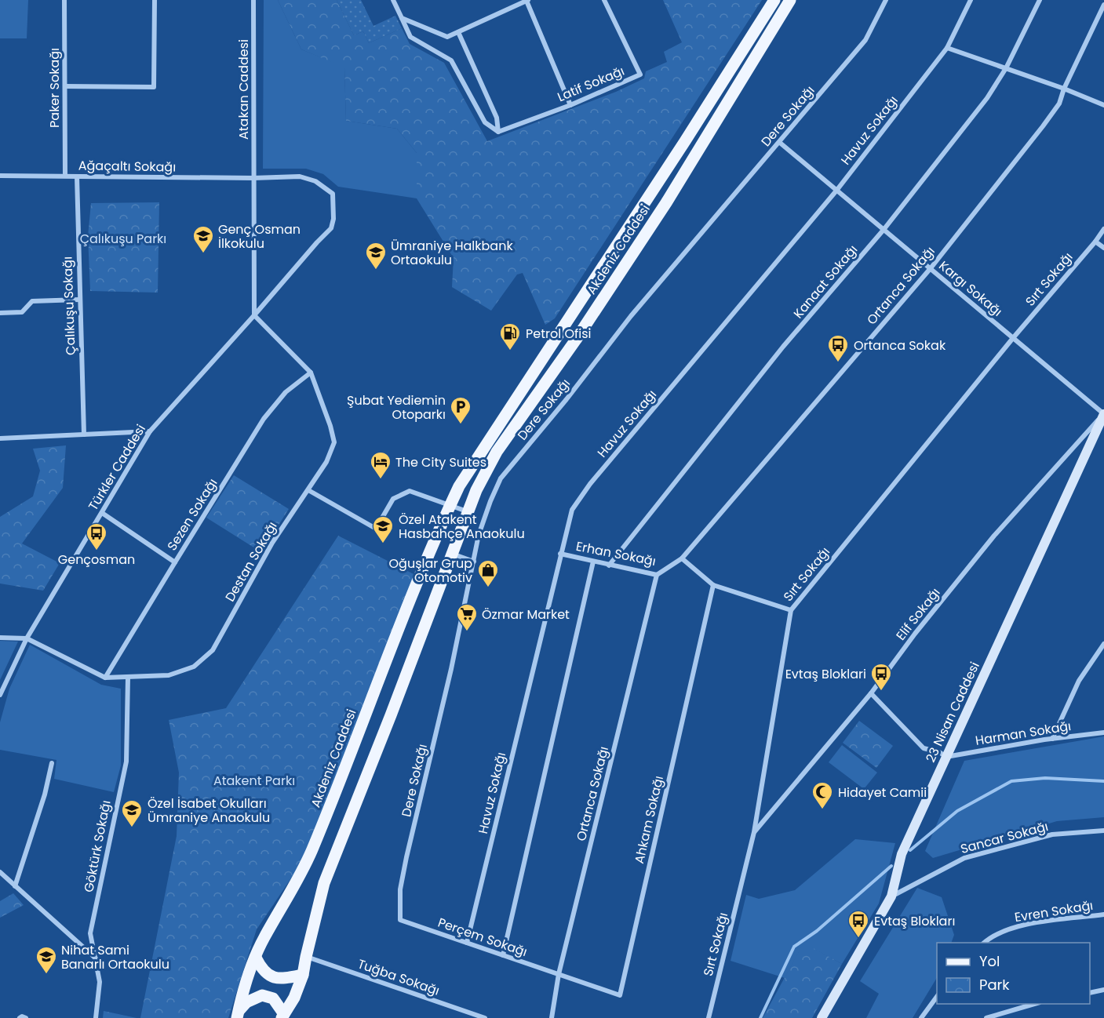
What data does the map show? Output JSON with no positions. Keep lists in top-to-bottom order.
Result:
{
  "streets": {
    "main road": ["Akdeniz Caddesi"],
    "street": [
      "Latif Sokağı",
      "Paker Sokağı",
      "Atakan Caddesi",
      "Dere Sokağı",
      "Havuz Sokağı",
      "Ağaçaltı Sokağı",
      "Sırt Sokağı",
      "Kanaat Sokağı",
      "Ortanca Sokağı",
      "Kargı Sokağı",
      "Çalıkuşu Sokağı",
      "Türkler Caddesi",
      "Sezen Sokağı",
      "Erhan Sokağı",
      "Destan Sokağı",
      "Elif Sokağı",
      "23 Nisan Caddesi",
      "Harman Sokağı",
      "Ahkam Sokağı",
      "Sancar Sokağı",
      "Göktürk Sokağı",
      "Evren Sokağı",
      "Perçem Sokağı",
      "Tuğba Sokağı"
    ]
  },
  "crossings": [
    ["Paker Sokağı", "Ağaçaltı Sokağı"],
    ["Atakan Caddesi", "Ağaçaltı Sokağı"],
    ["Dere Sokağı", "Kargı Sokağı"],
    ["Dere Sokağı", "Perçem Sokağı"],
    ["Havuz Sokağı", "Kargı Sokağı"],
    ["Havuz Sokağı", "Erhan Sokağı"],
    ["Havuz Sokağı", "Perçem Sokağı"],
    ["Ağaçaltı Sokağı", "Çalıkuşu Sokağı"],
    ["Ağaçaltı Sokağı", "Türkler Caddesi"],
    ["Akdeniz Caddesi", "Tuğba Sokağı"],
    ["Sırt Sokağı", "Kargı Sokağı"],
    ["Sırt Sokağı", "Elif Sokağı"],
    ["Kanaat Sokağı", "Kargı Sokağı"],
    ["Kanaat Sokağı", "Erhan Sokağı"],
    ["Ortanca Sokağı", "Kargı Sokağı"],
    ["Ortanca Sokağı", "Erhan Sokağı"],
    ["Ortanca Sokağı", "Ahkam Sokağı"],
    ["Ortanca Sokağı", "Perçem Sokağı"],
    ["Kargı Sokağı", "Elif Sokağı"],
    ["Kargı Sokağı", "23 Nisan Caddesi"],
    ["Türkler Caddesi", "Destan Sokağı"],
    ["Sezen Sokağı", "Destan Sokağı"],
    ["Destan Sokağı", "Göktürk Sokağı"],
    ["Elif Sokağı", "23 Nisan Caddesi"],
    ["23 Nisan Caddesi", "Harman Sokağı"],
    ["23 Nisan Caddesi", "Sancar Sokağı"],
    ["Ahkam Sokağı", "Perçem Sokağı"]
  ],
  "parks": ["Çalıkuşu Parkı", "Atakent Parkı"],
  "places": {
    "school or university": [
      "Genç Osman İlkokulu",
      "Ümraniye Halkbank Ortaokulu",
      "Özel Atakent Hasbahçe Anaokulu",
      "Özel İsabet Okulları Ümraniye Anaokulu",
      "Nihat Sami Banarlı Ortaokulu"
    ],
    "fuel station": ["Petrol Ofisi"],
    "bus stop": [
      "Ortanca Sokak",
      "Gençosman",
      "Evtaş Bloklari",
      "Evtaş Blokları"
    ],
    "parking": ["Şubat Yediemin Otoparkı"],
    "hotel": ["The City Suites"],
    "shop": ["Oğuşlar Grup Otomotiv"],
    "supermarket": ["Özmar Market"],
    "mosque": ["Hidayet Camii"]
  },
  "legend": ["Yol", "Park"]
}
